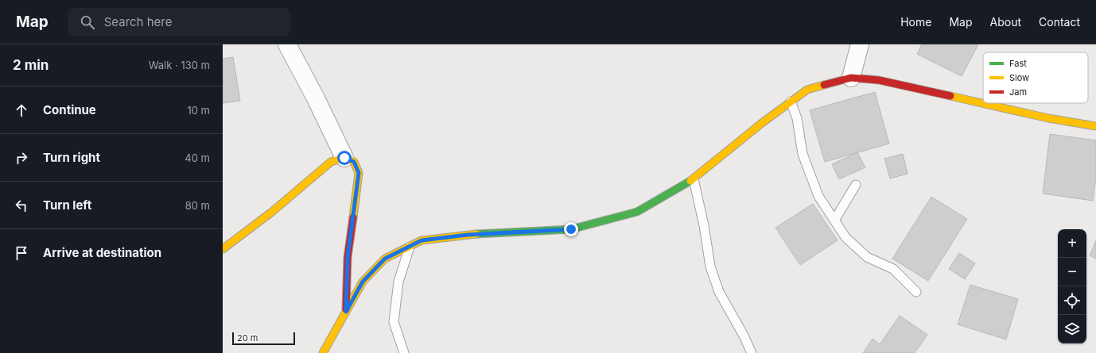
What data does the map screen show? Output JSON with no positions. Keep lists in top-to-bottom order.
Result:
{
  "legend": ["Fast", "Slow", "Jam"],
  "scale_bar": "20 m",
  "page": {
    "header": "Map",
    "search": "Search here",
    "nav": [
      "Home",
      "Map",
      "About",
      "Contact"
    ],
    "heading": ["2 min", "Walk · 130 m"],
    "list": [
      ["Continue", "10 m"],
      ["Turn right", "40 m"],
      ["Turn left", "80 m"],
      "Arrive at destination"
    ],
    "map_buttons": ["+", "−"],
    "scale": "20 m"
  }
}
